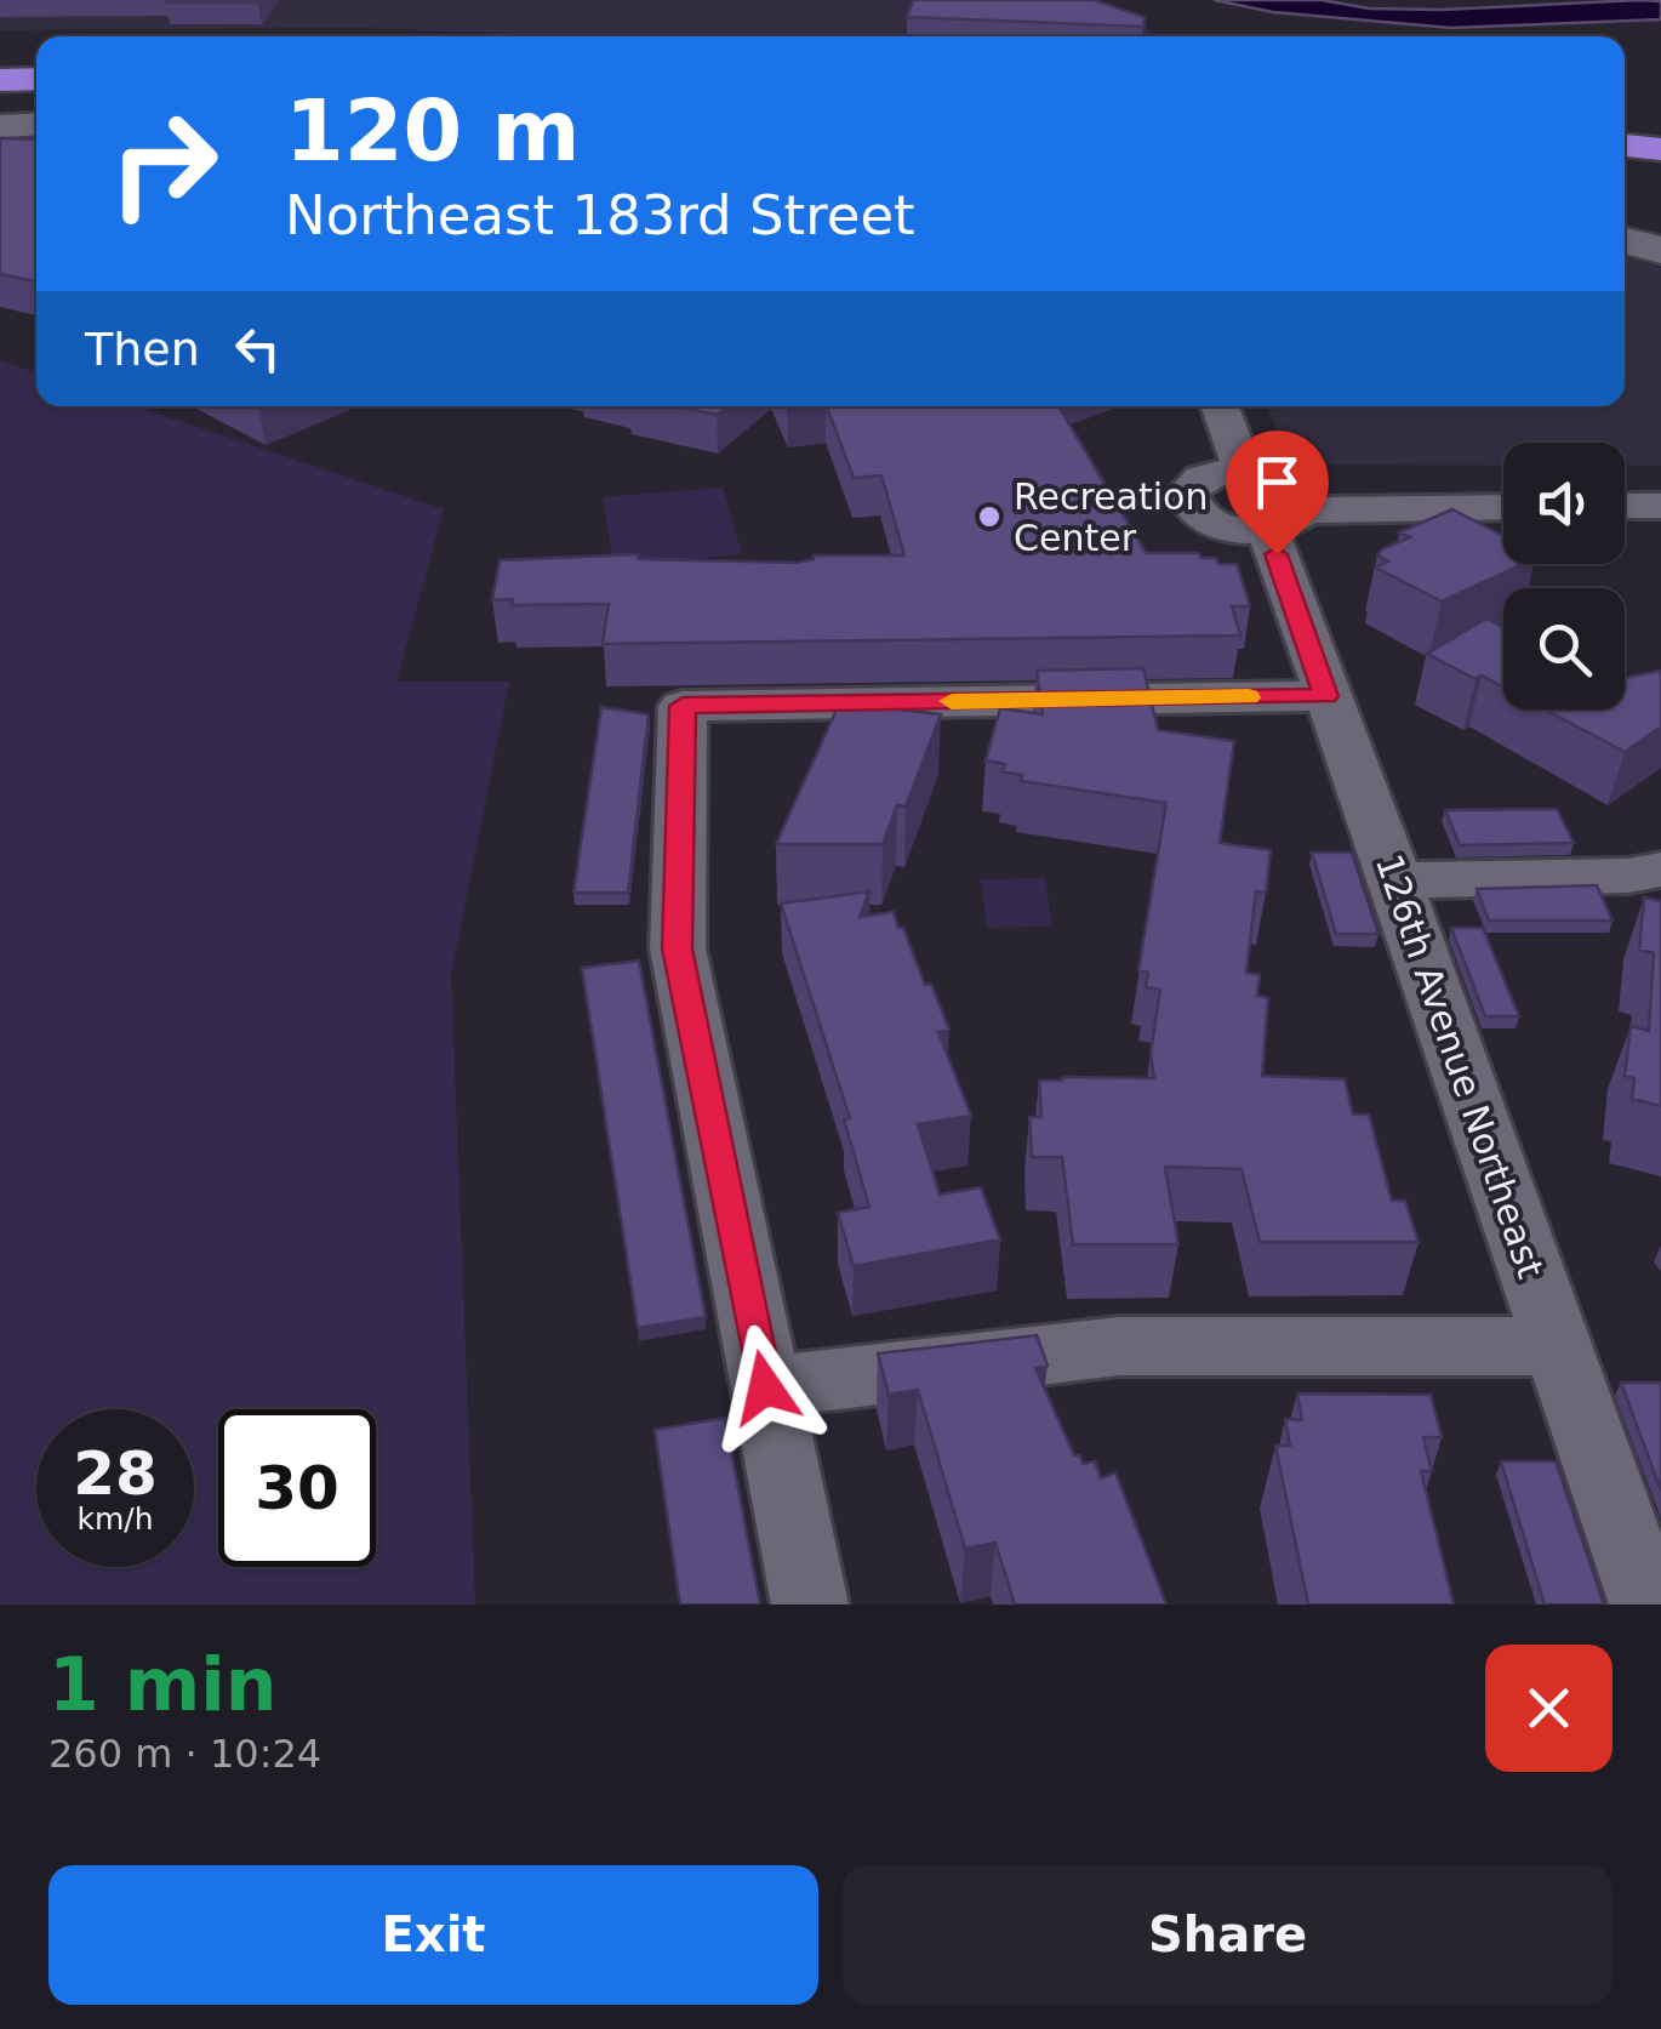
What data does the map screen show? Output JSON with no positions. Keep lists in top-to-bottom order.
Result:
{
  "streets": {
    "street": ["126th Avenue Northeast"]
  },
  "places": ["Recreation Center"],
  "page": {
    "turn": ["120 m", "Northeast 183rd Street"],
    "then": "Then",
    "speed": "28 km/h",
    "limit": "30",
    "heading": ["1 min", "260 m · 10:24"],
    "buttons": ["Exit", "Share"]
  }
}
